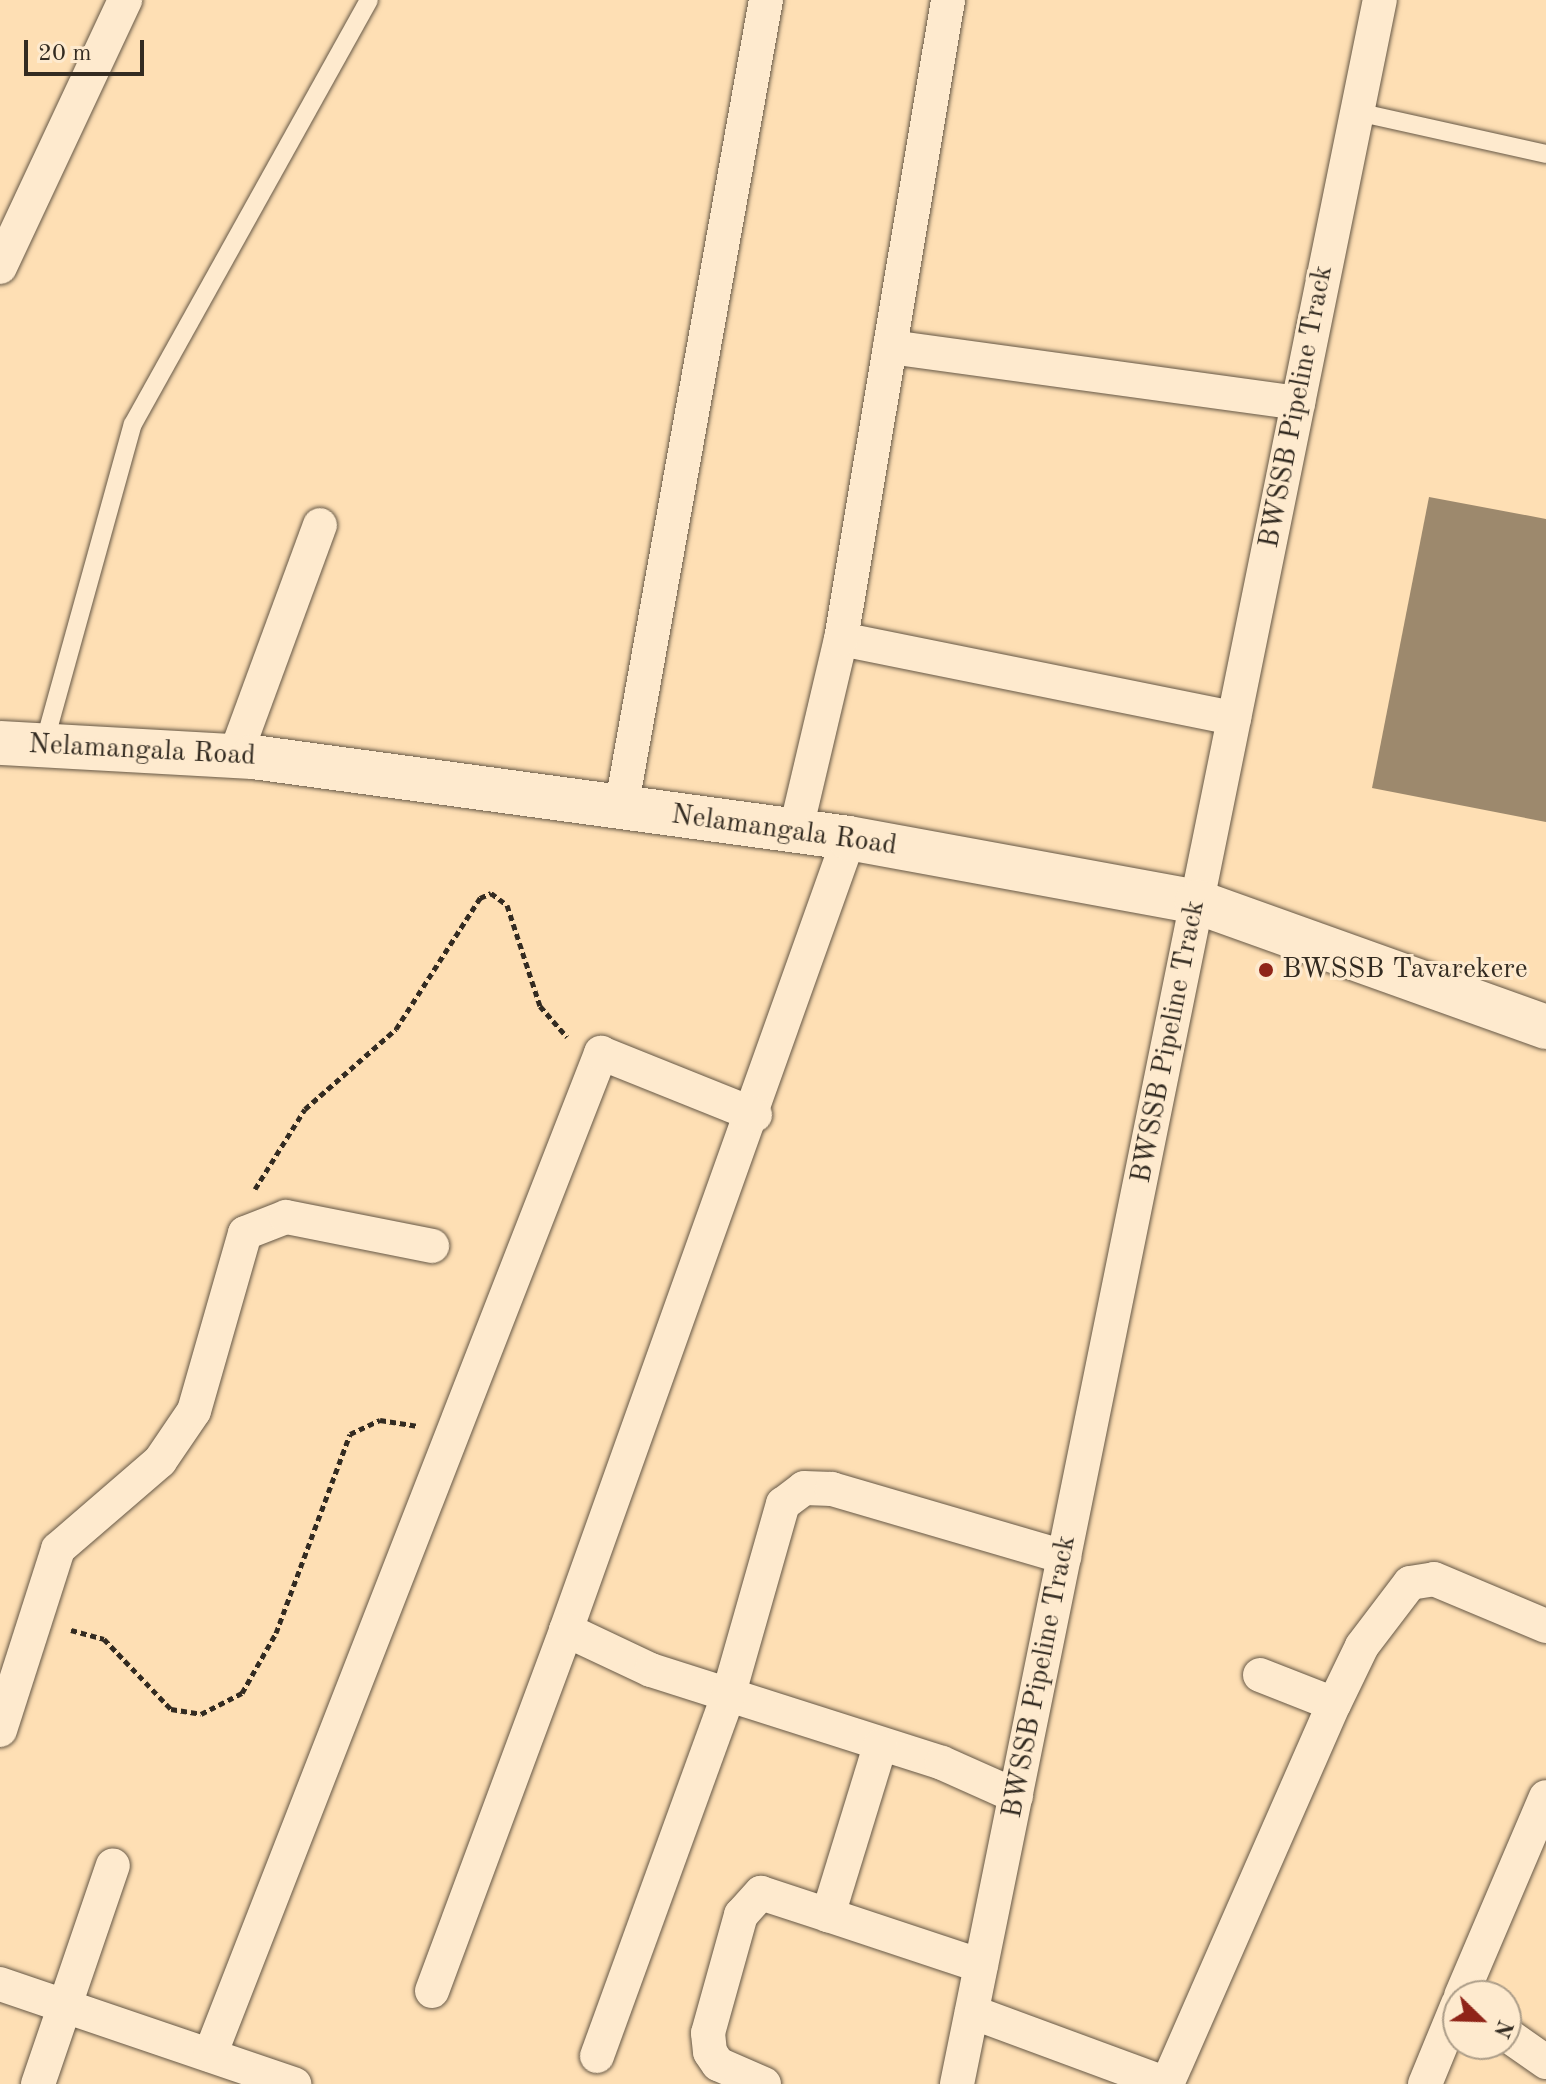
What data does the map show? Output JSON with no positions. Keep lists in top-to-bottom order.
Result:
{
  "streets": {
    "main road": ["Nelamangala Road"],
    "street": ["BWSSB Pipeline Track"]
  },
  "crossings": [
    ["BWSSB Pipeline Track", "Nelamangala Road"]
  ],
  "places": ["BWSSB Tavarekere"],
  "scale_bar": "20 m",
  "north": "bottom right"
}
